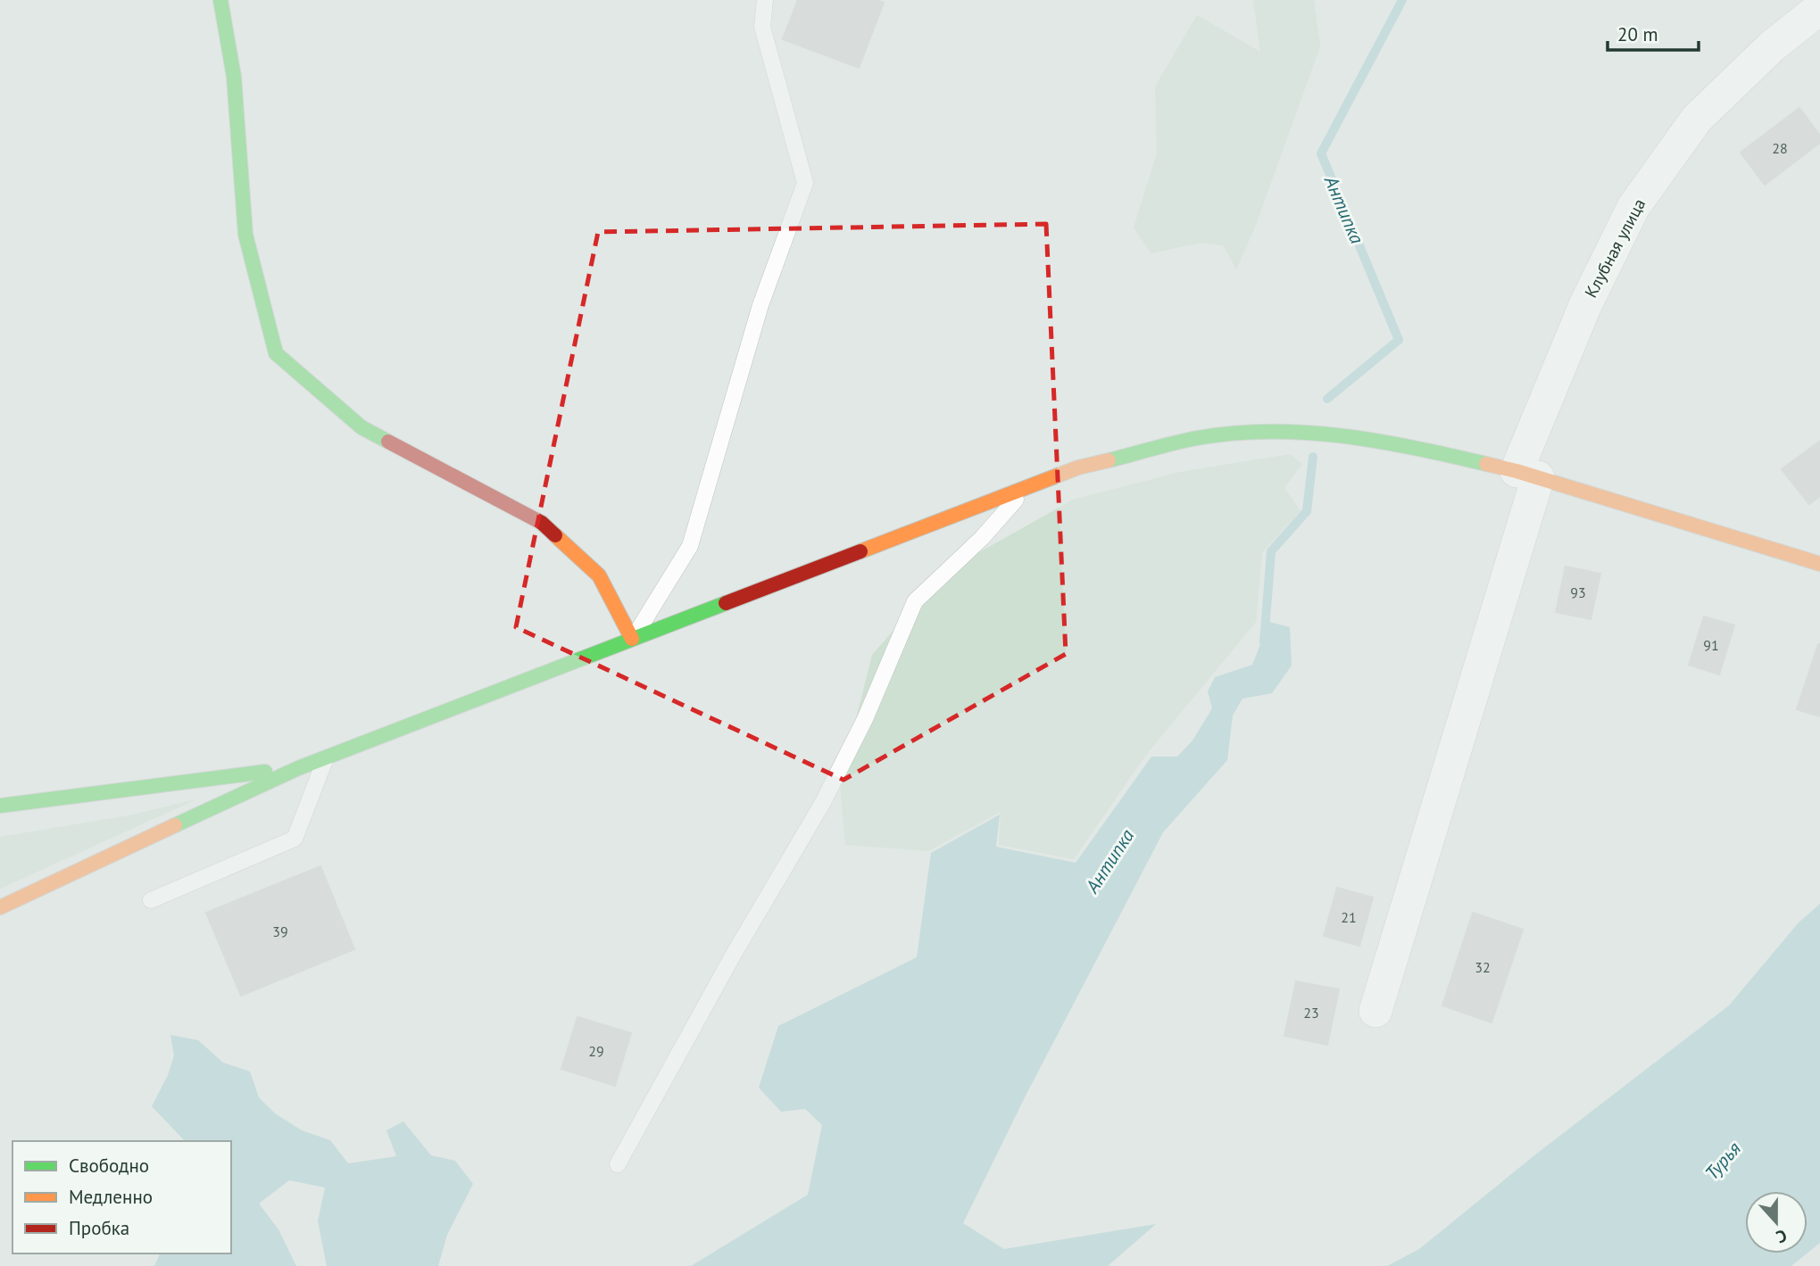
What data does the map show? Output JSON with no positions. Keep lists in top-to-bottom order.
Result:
{
  "streets": {
    "street": ["Клубная улица"]
  },
  "water": ["Антипка", "Турья"],
  "house_numbers": [
    "28",
    "93",
    "91",
    "21",
    "39",
    "32",
    "23",
    "29"
  ],
  "legend": ["Свободно", "Медленно", "Пробка"],
  "scale_bar": "20 m",
  "north": "bottom"
}
